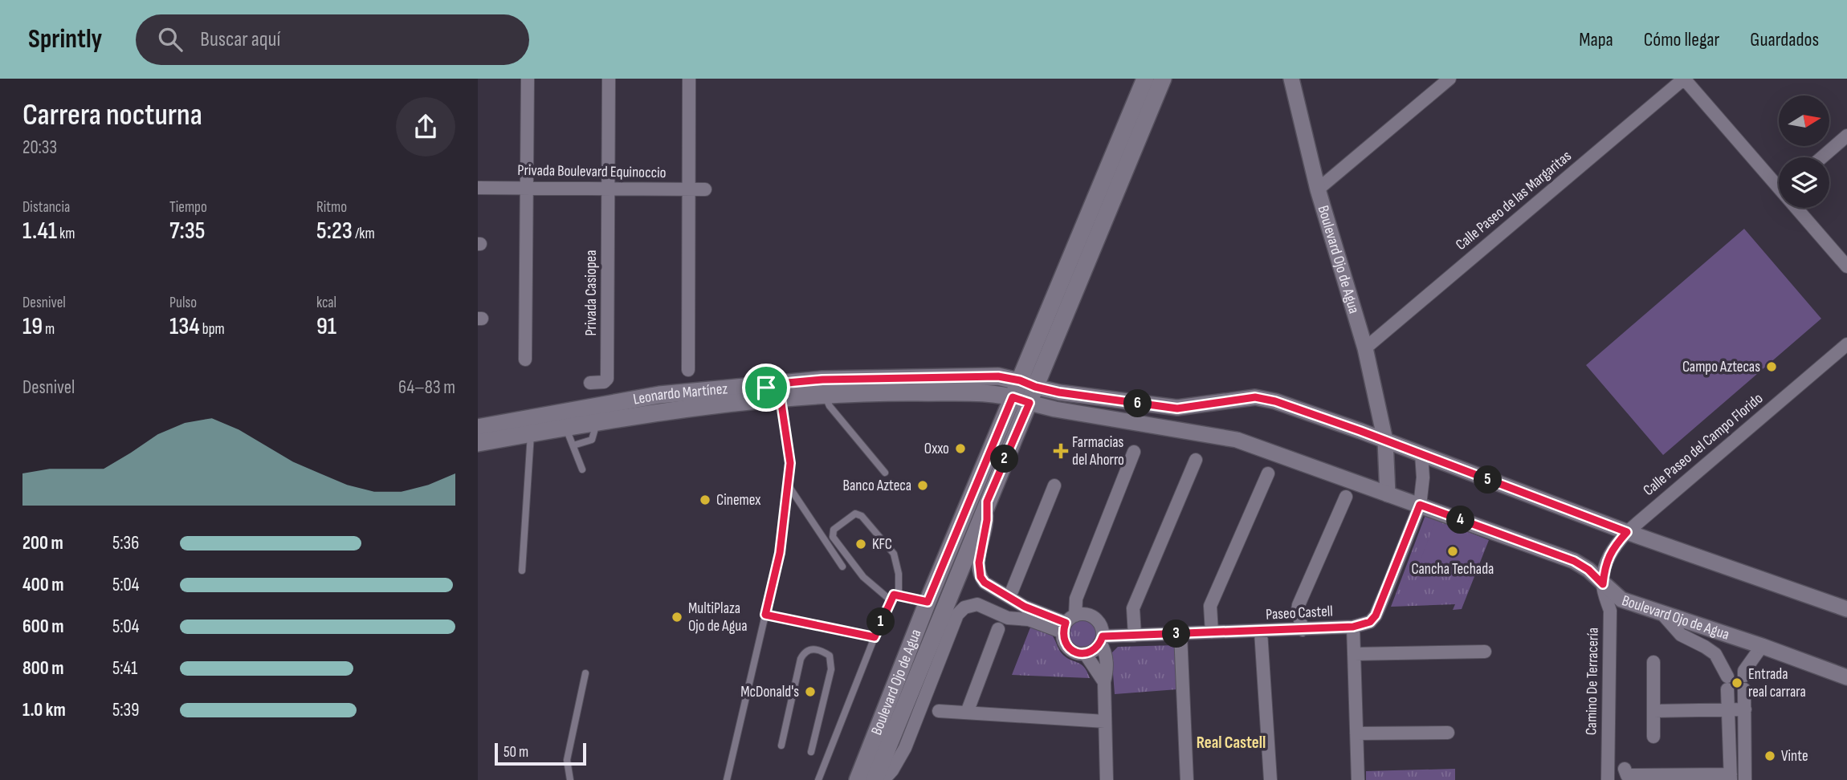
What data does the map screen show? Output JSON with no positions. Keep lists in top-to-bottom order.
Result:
{
  "streets": {
    "main road": ["Boulevard Ojo de Agua", "Leonardo Martínez"],
    "street": [
      "Privada Boulevard Equinoccio",
      "Calle Paseo de las Margaritas",
      "Privada Casiopea",
      "Calle Paseo del Campo Florido",
      "Paseo Castell",
      "Camino De Terracería"
    ]
  },
  "crossings": [
    ["Privada Boulevard Equinoccio", "Privada Casiopea"],
    ["Calle Paseo de las Margaritas", "Boulevard Ojo de Agua"],
    ["Boulevard Ojo de Agua", "Leonardo Martínez"],
    ["Boulevard Ojo de Agua", "Calle Paseo del Campo Florido"],
    ["Boulevard Ojo de Agua", "Paseo Castell"],
    ["Boulevard Ojo de Agua", "Camino De Terracería"],
    ["Calle Paseo del Campo Florido", "Camino De Terracería"]
  ],
  "districts": ["Real Castell"],
  "places": {
    "other": [
      "Campo Aztecas",
      "Oxxo",
      "Banco Azteca",
      "Cinemex",
      "KFC",
      "Cancha Techada",
      "MultiPlaza Ojo de Agua",
      "Entrada real carrara",
      "McDonald's",
      "Vinte"
    ],
    "health": ["Farmacias del Ahorro"]
  },
  "scale_bar": "50 m",
  "north": "right",
  "page": {
    "header": "Sprintly",
    "search": "Buscar aquí",
    "nav": ["Mapa", "Cómo llegar", "Guardados"],
    "heading": ["Carrera nocturna", "20:33"],
    "stats": [
      ["Distancia", "1.41 km"],
      ["Tiempo", "7:35"],
      ["Ritmo", "5:23 /km"],
      ["Desnivel", "19 m"],
      ["Pulso", "134 bpm"],
      ["kcal", "91"]
    ],
    "chart": ["Desnivel", "64–83 m"],
    "pins": [
      "6",
      "2",
      "5",
      "4",
      "1",
      "3"
    ],
    "list": [
      {
        "name": "200 m",
        "note": "5:36"
      },
      {
        "name": "400 m",
        "note": "5:04"
      },
      {
        "name": "600 m",
        "note": "5:04"
      },
      {
        "name": "800 m",
        "note": "5:41"
      },
      {
        "name": "1.0 km",
        "note": "5:39"
      }
    ],
    "scale": "50 m"
  }
}
